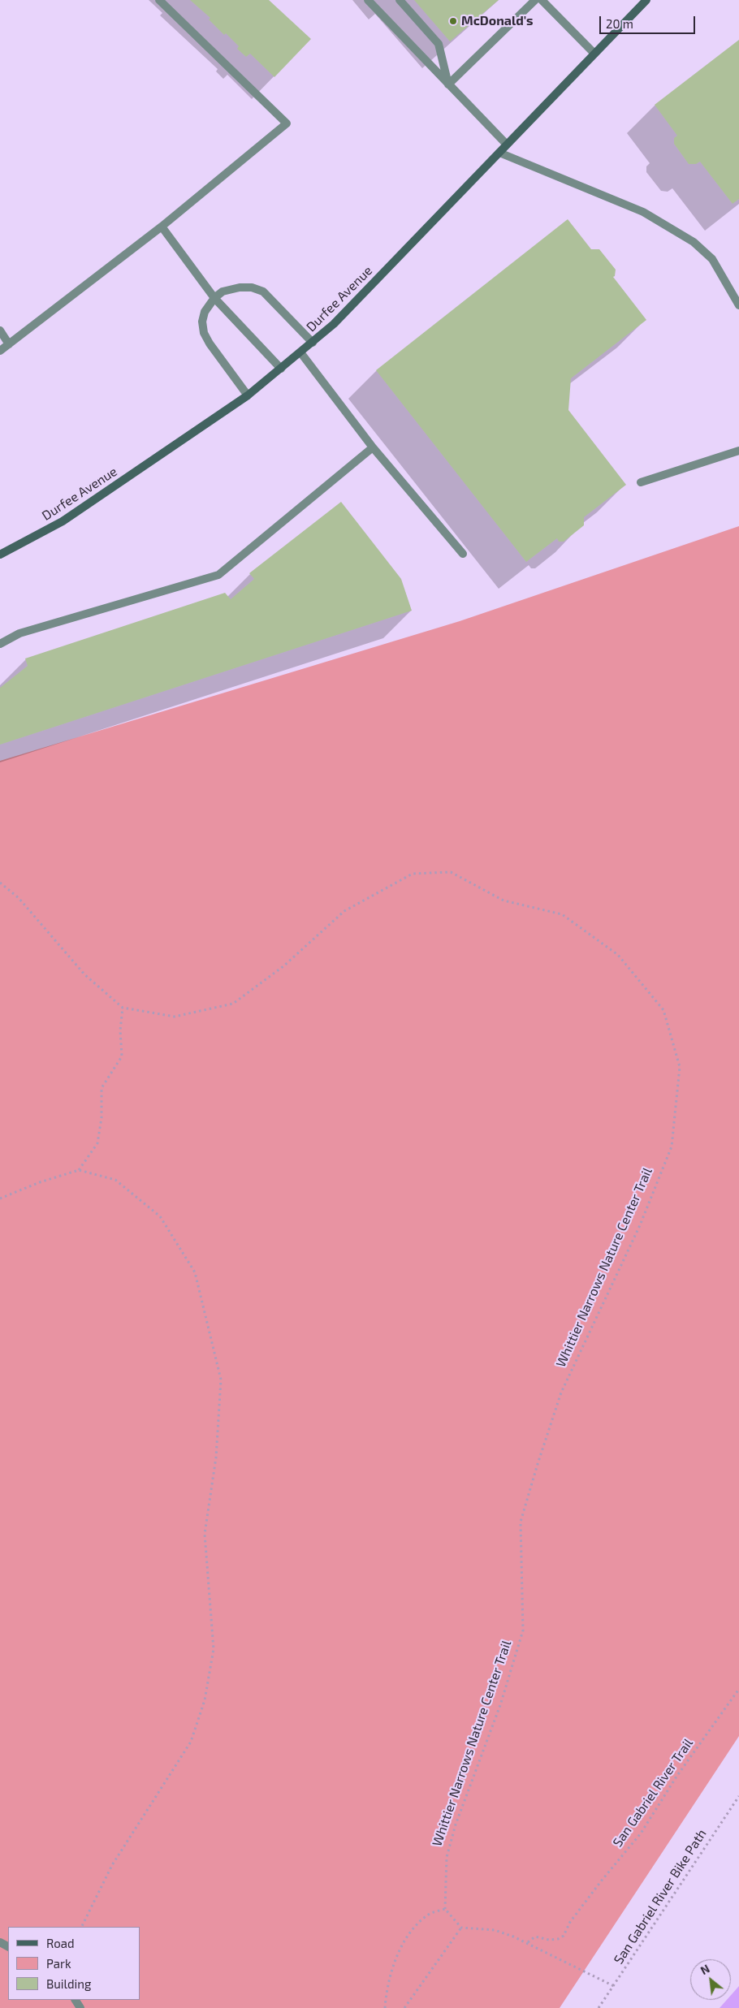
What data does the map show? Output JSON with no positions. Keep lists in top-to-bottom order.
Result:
{
  "streets": {
    "main road": ["Durfee Avenue"],
    "path": ["Whittier Narrows Nature Center Trail", "San Gabriel River Trail", "San Gabriel River Bike Path"]
  },
  "places": ["McDonald's"],
  "legend": ["Road", "Park", "Building"],
  "scale_bar": "20 m",
  "north": "top left"
}
